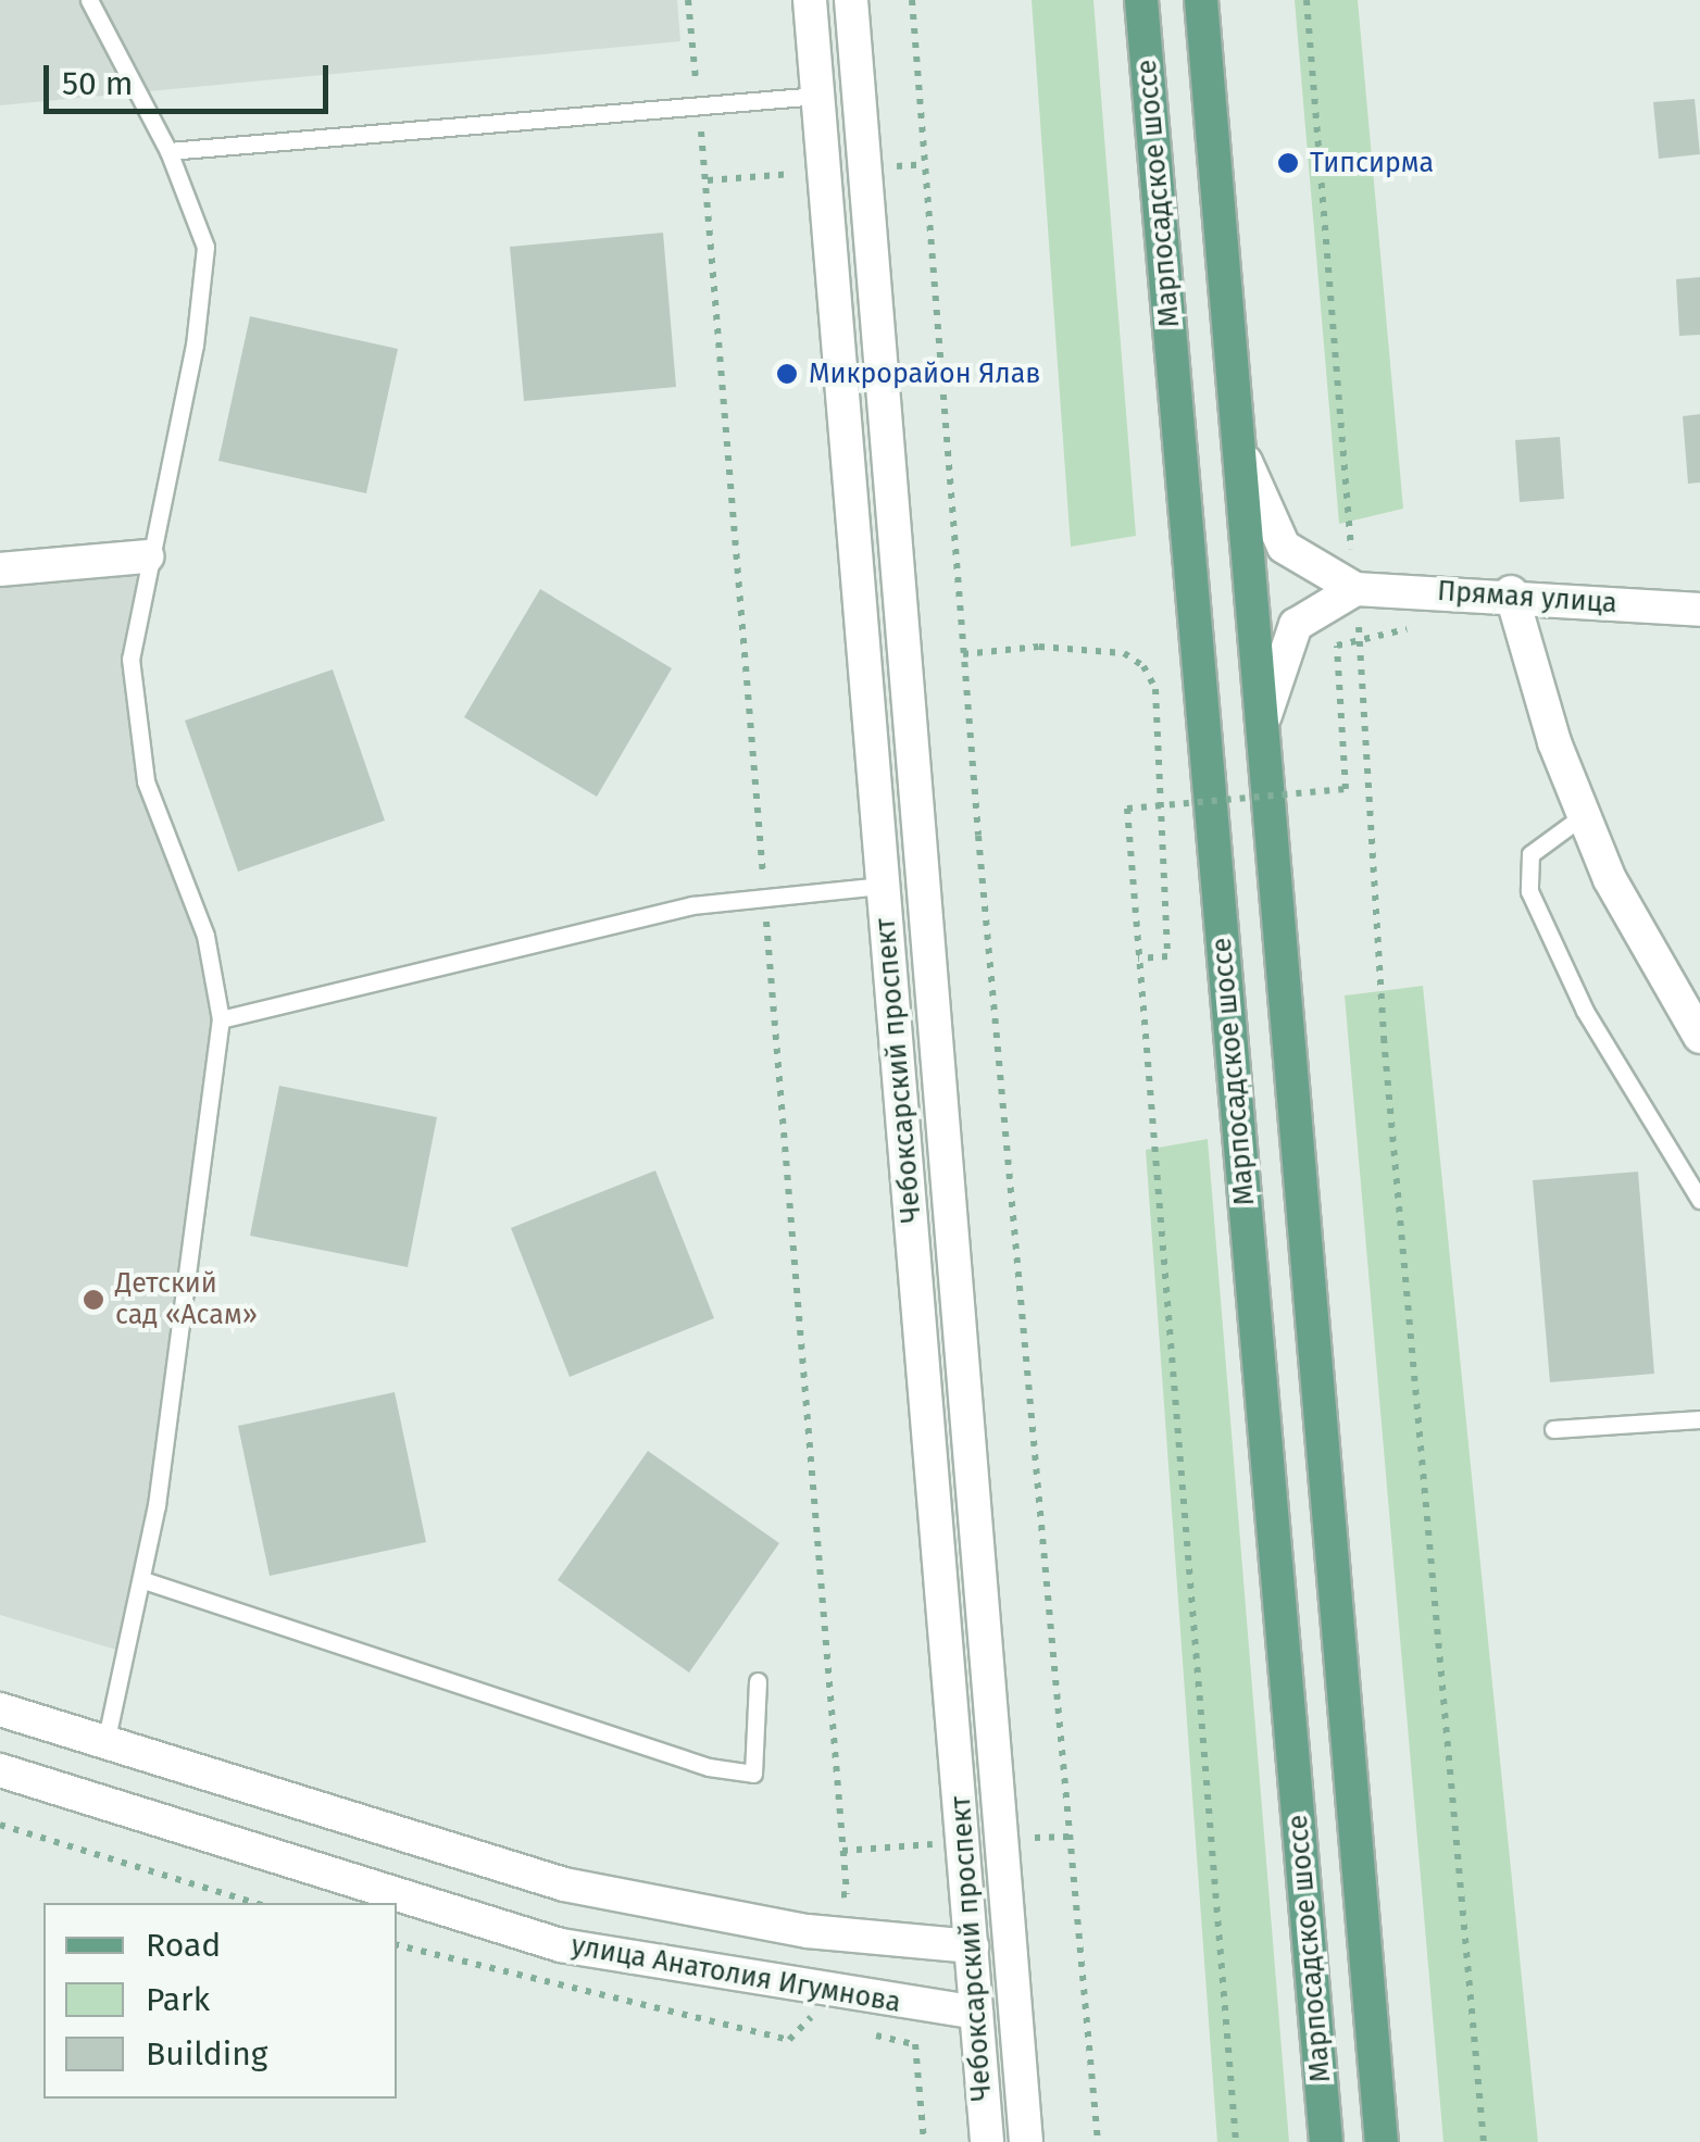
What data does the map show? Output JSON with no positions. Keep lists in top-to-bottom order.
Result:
{
  "streets": {
    "main road": ["Марпосадское шоссе"],
    "street": ["Прямая улица", "Чебоксарский проспект", "улица Анатолия Игумнова"]
  },
  "crossings": [
    ["Чебоксарский проспект", "улица Анатолия Игумнова"]
  ],
  "places": ["Типсирма", "Микрорайон Ялав", "Детский сад «Асам»"],
  "legend": ["Road", "Park", "Building"],
  "scale_bar": "50 m"
}
